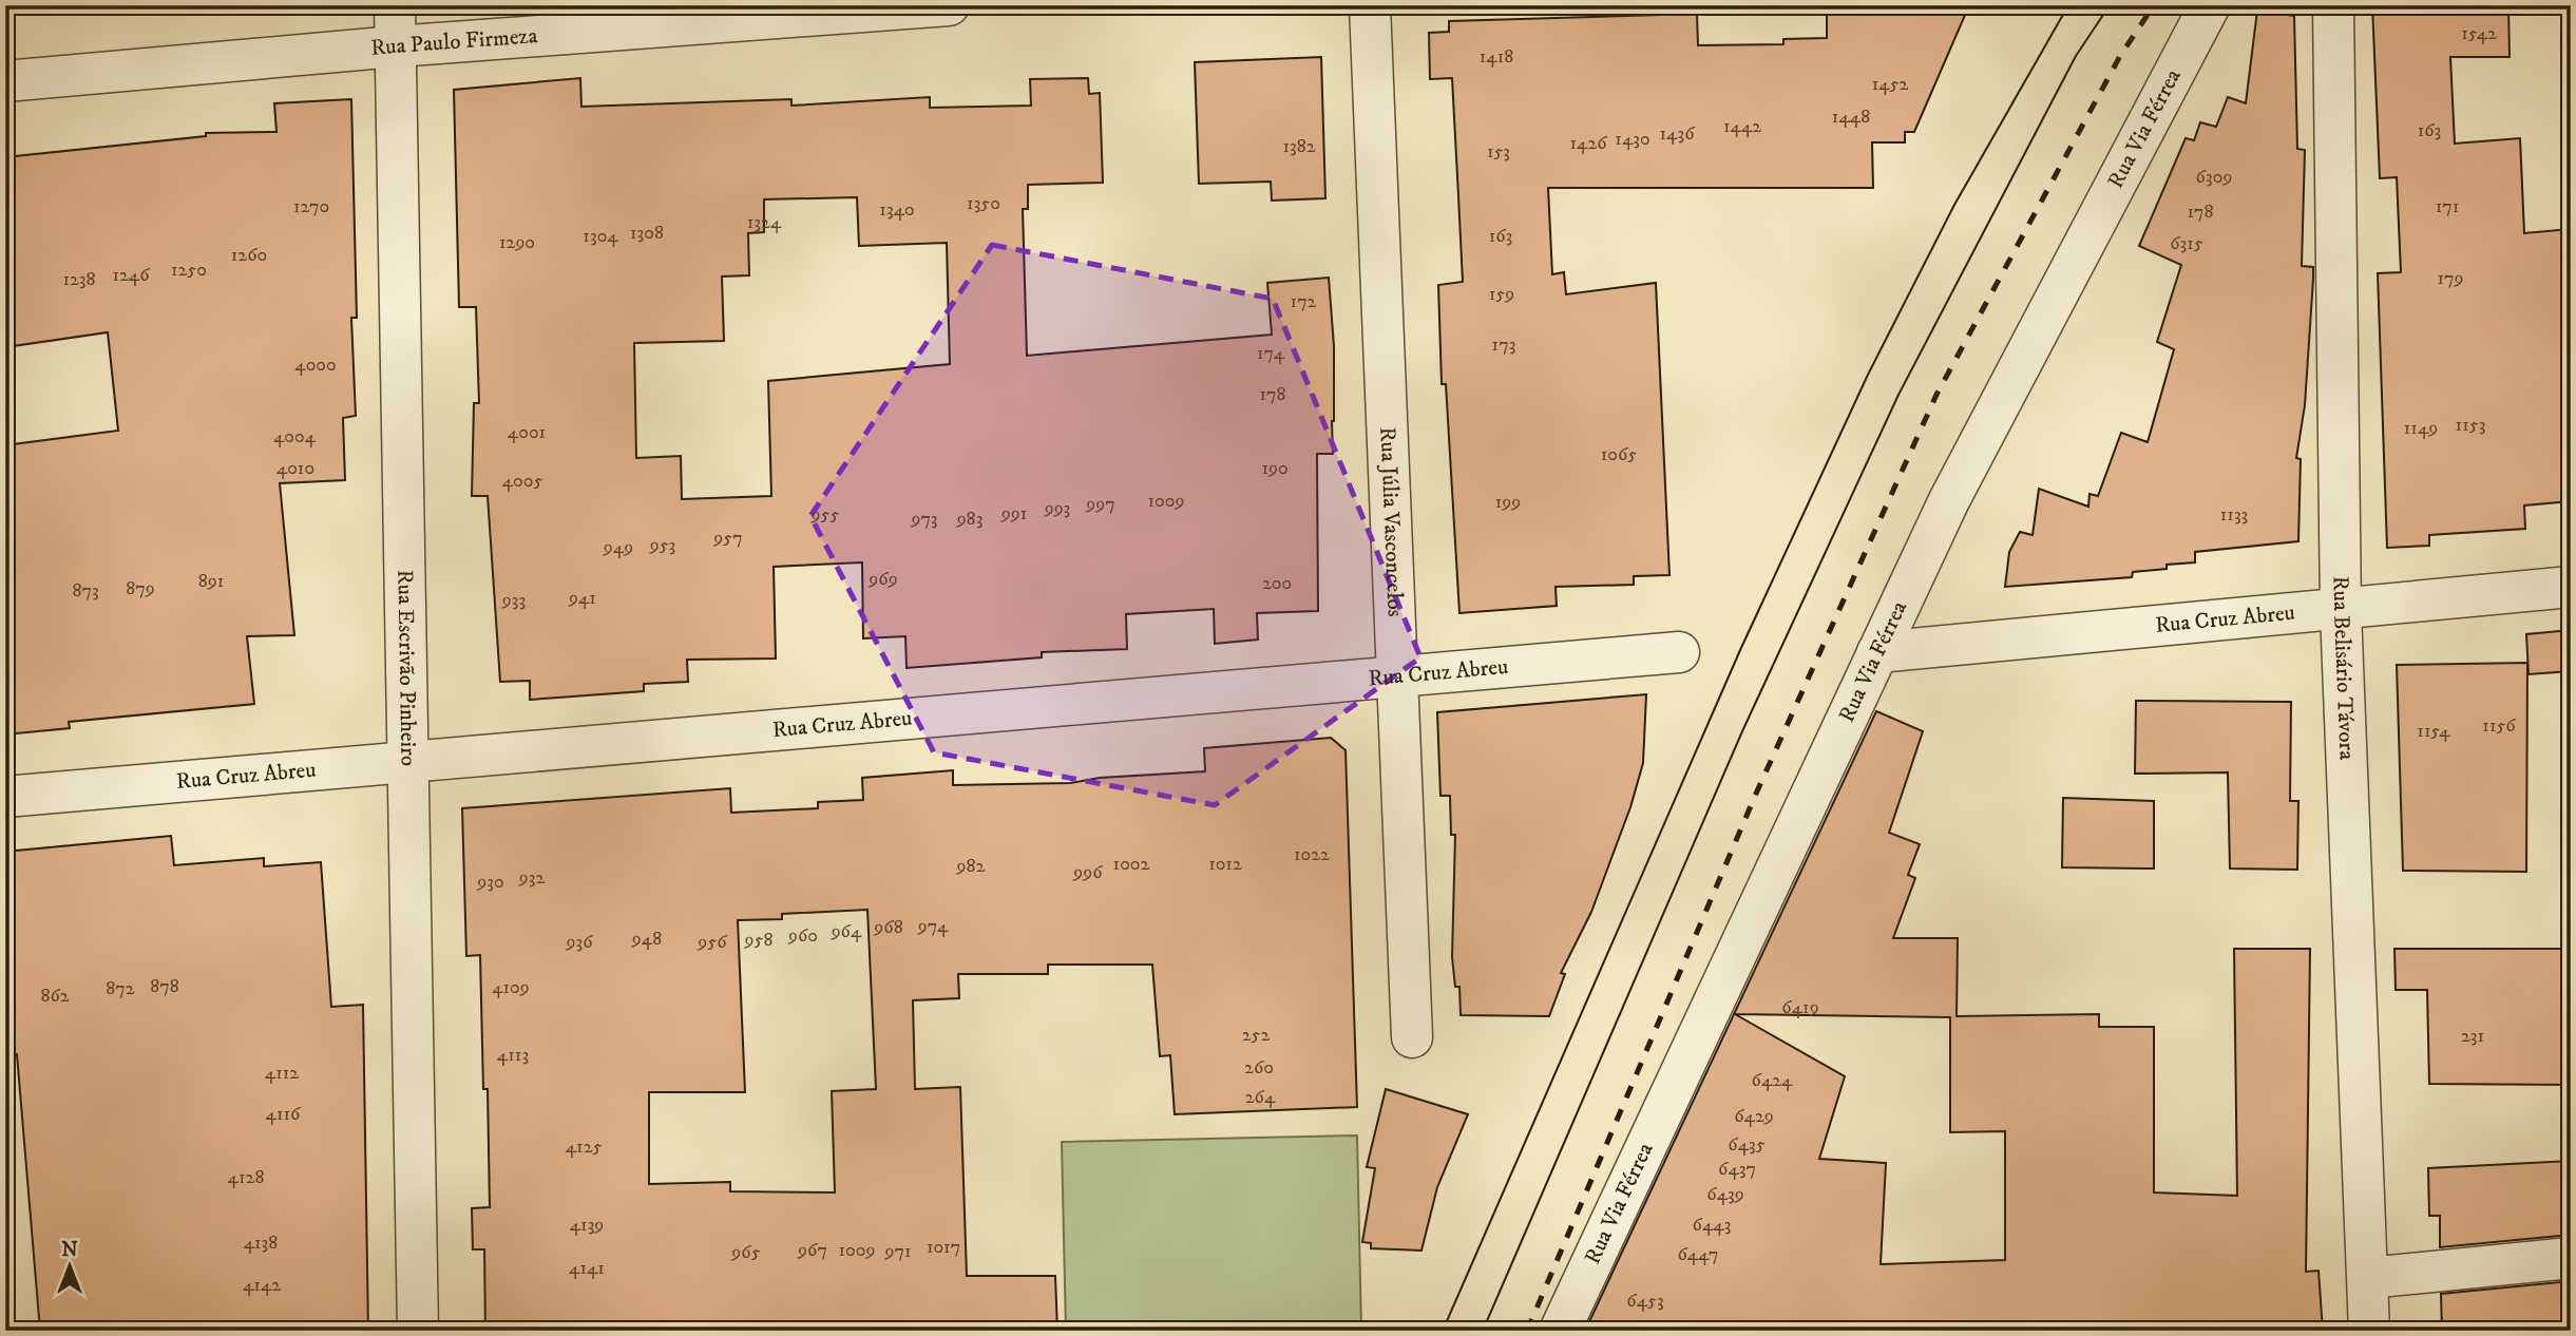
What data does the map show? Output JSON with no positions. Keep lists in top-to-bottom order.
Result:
{
  "streets": {
    "street": [
      "Rua Paulo Firmeza",
      "Rua Via Férrea",
      "Rua Júlia Vasconcelos",
      "Rua Cruz Abreu",
      "Rua Escrivão Pinheiro",
      "Rua Belisário Távora"
    ]
  },
  "crossings": [
    ["Rua Paulo Firmeza", "Rua Escrivão Pinheiro"],
    ["Rua Via Férrea", "Rua Cruz Abreu"],
    ["Rua Júlia Vasconcelos", "Rua Cruz Abreu"],
    ["Rua Cruz Abreu", "Rua Escrivão Pinheiro"],
    ["Rua Cruz Abreu", "Rua Belisário Távora"]
  ],
  "house_numbers": [
    "1542",
    "1418",
    "1452",
    "1448",
    "1442",
    "163",
    "1436",
    "1430",
    "1426",
    "1382",
    "153",
    "6309",
    "1350",
    "1270",
    "171",
    "1340",
    "178",
    "1324",
    "1308",
    "1304",
    "163",
    "1290",
    "6315",
    "1260",
    "1250",
    "1246",
    "179",
    "1238",
    "159",
    "172",
    "173",
    "174",
    "4000",
    "178",
    "1153",
    "1149",
    "4001",
    "4004",
    "1065",
    "4010",
    "190",
    "4005",
    "1009",
    "199",
    "997",
    "993",
    "991",
    "955",
    "1133",
    "973",
    "983",
    "957",
    "953",
    "949",
    "969",
    "891",
    "200",
    "879",
    "873",
    "941",
    "933",
    "1156",
    "1154",
    "1022",
    "1002",
    "1012",
    "982",
    "996",
    "932",
    "930",
    "974",
    "968",
    "964",
    "960",
    "948",
    "958",
    "936",
    "956",
    "878",
    "4109",
    "872",
    "862",
    "6419",
    "252",
    "231",
    "4113",
    "260",
    "4112",
    "6424",
    "264",
    "4116",
    "6429",
    "6435",
    "4125",
    "6437",
    "4128",
    "6439",
    "4139",
    "6443",
    "4138",
    "1017",
    "967",
    "1009",
    "971",
    "965",
    "6447",
    "4141",
    "4142",
    "6453"
  ],
  "north": "top"
}
